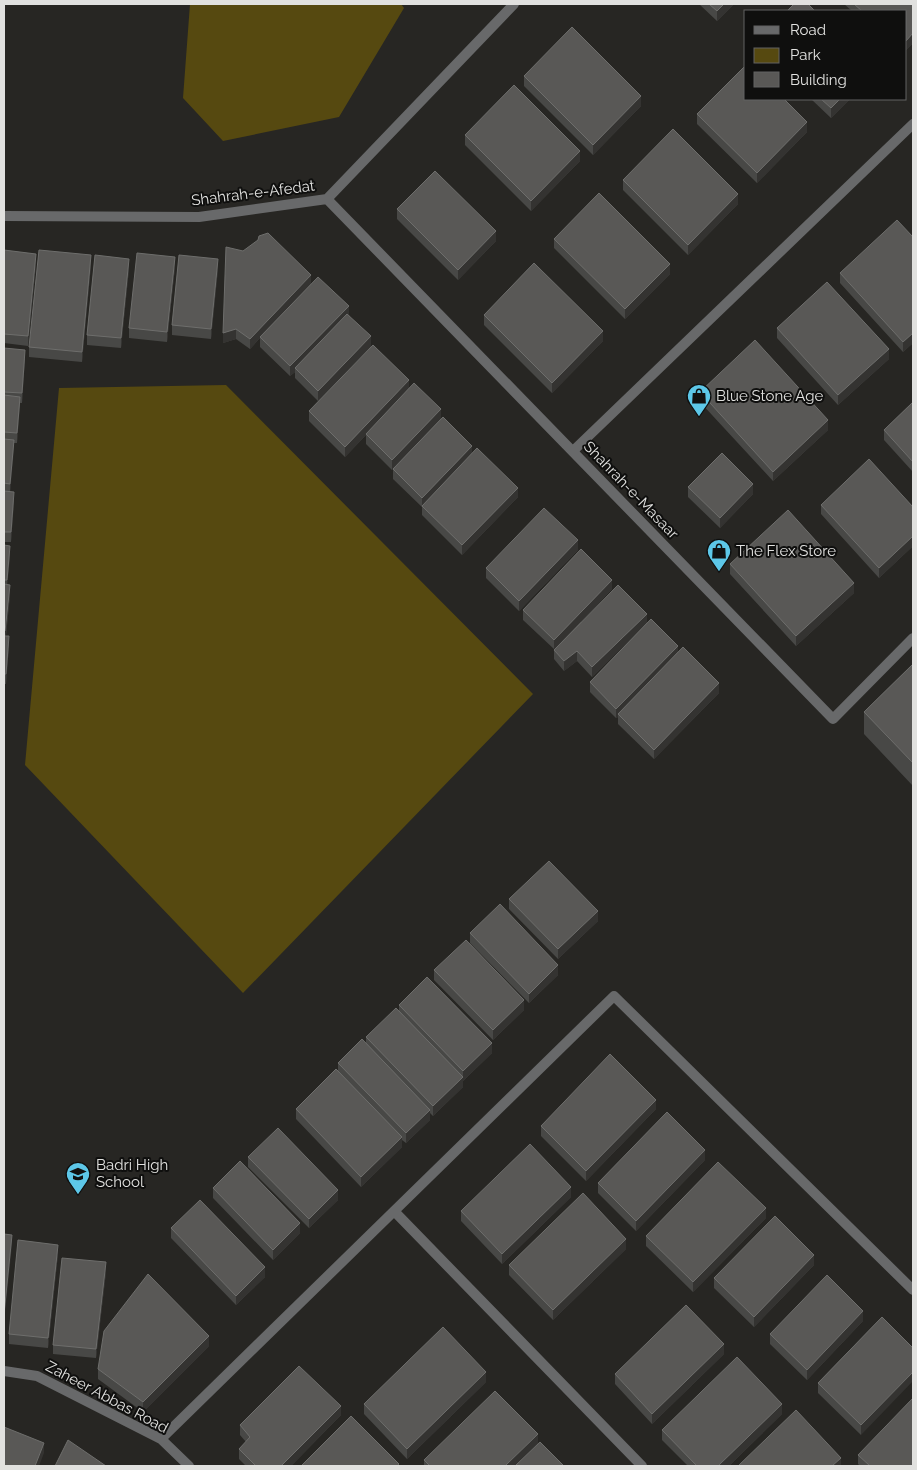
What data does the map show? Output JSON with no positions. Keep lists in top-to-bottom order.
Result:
{
  "streets": {
    "street": ["Shahrah-e-Afedat", "Shahrah-e-Masaar", "Zaheer Abbas Road"]
  },
  "crossings": [
    ["Shahrah-e-Afedat", "Shahrah-e-Masaar"]
  ],
  "places": {
    "shop": ["Blue Stone Age", "The Flex Store"],
    "school or university": ["Badri High School"]
  },
  "legend": ["Road", "Park", "Building"]
}
